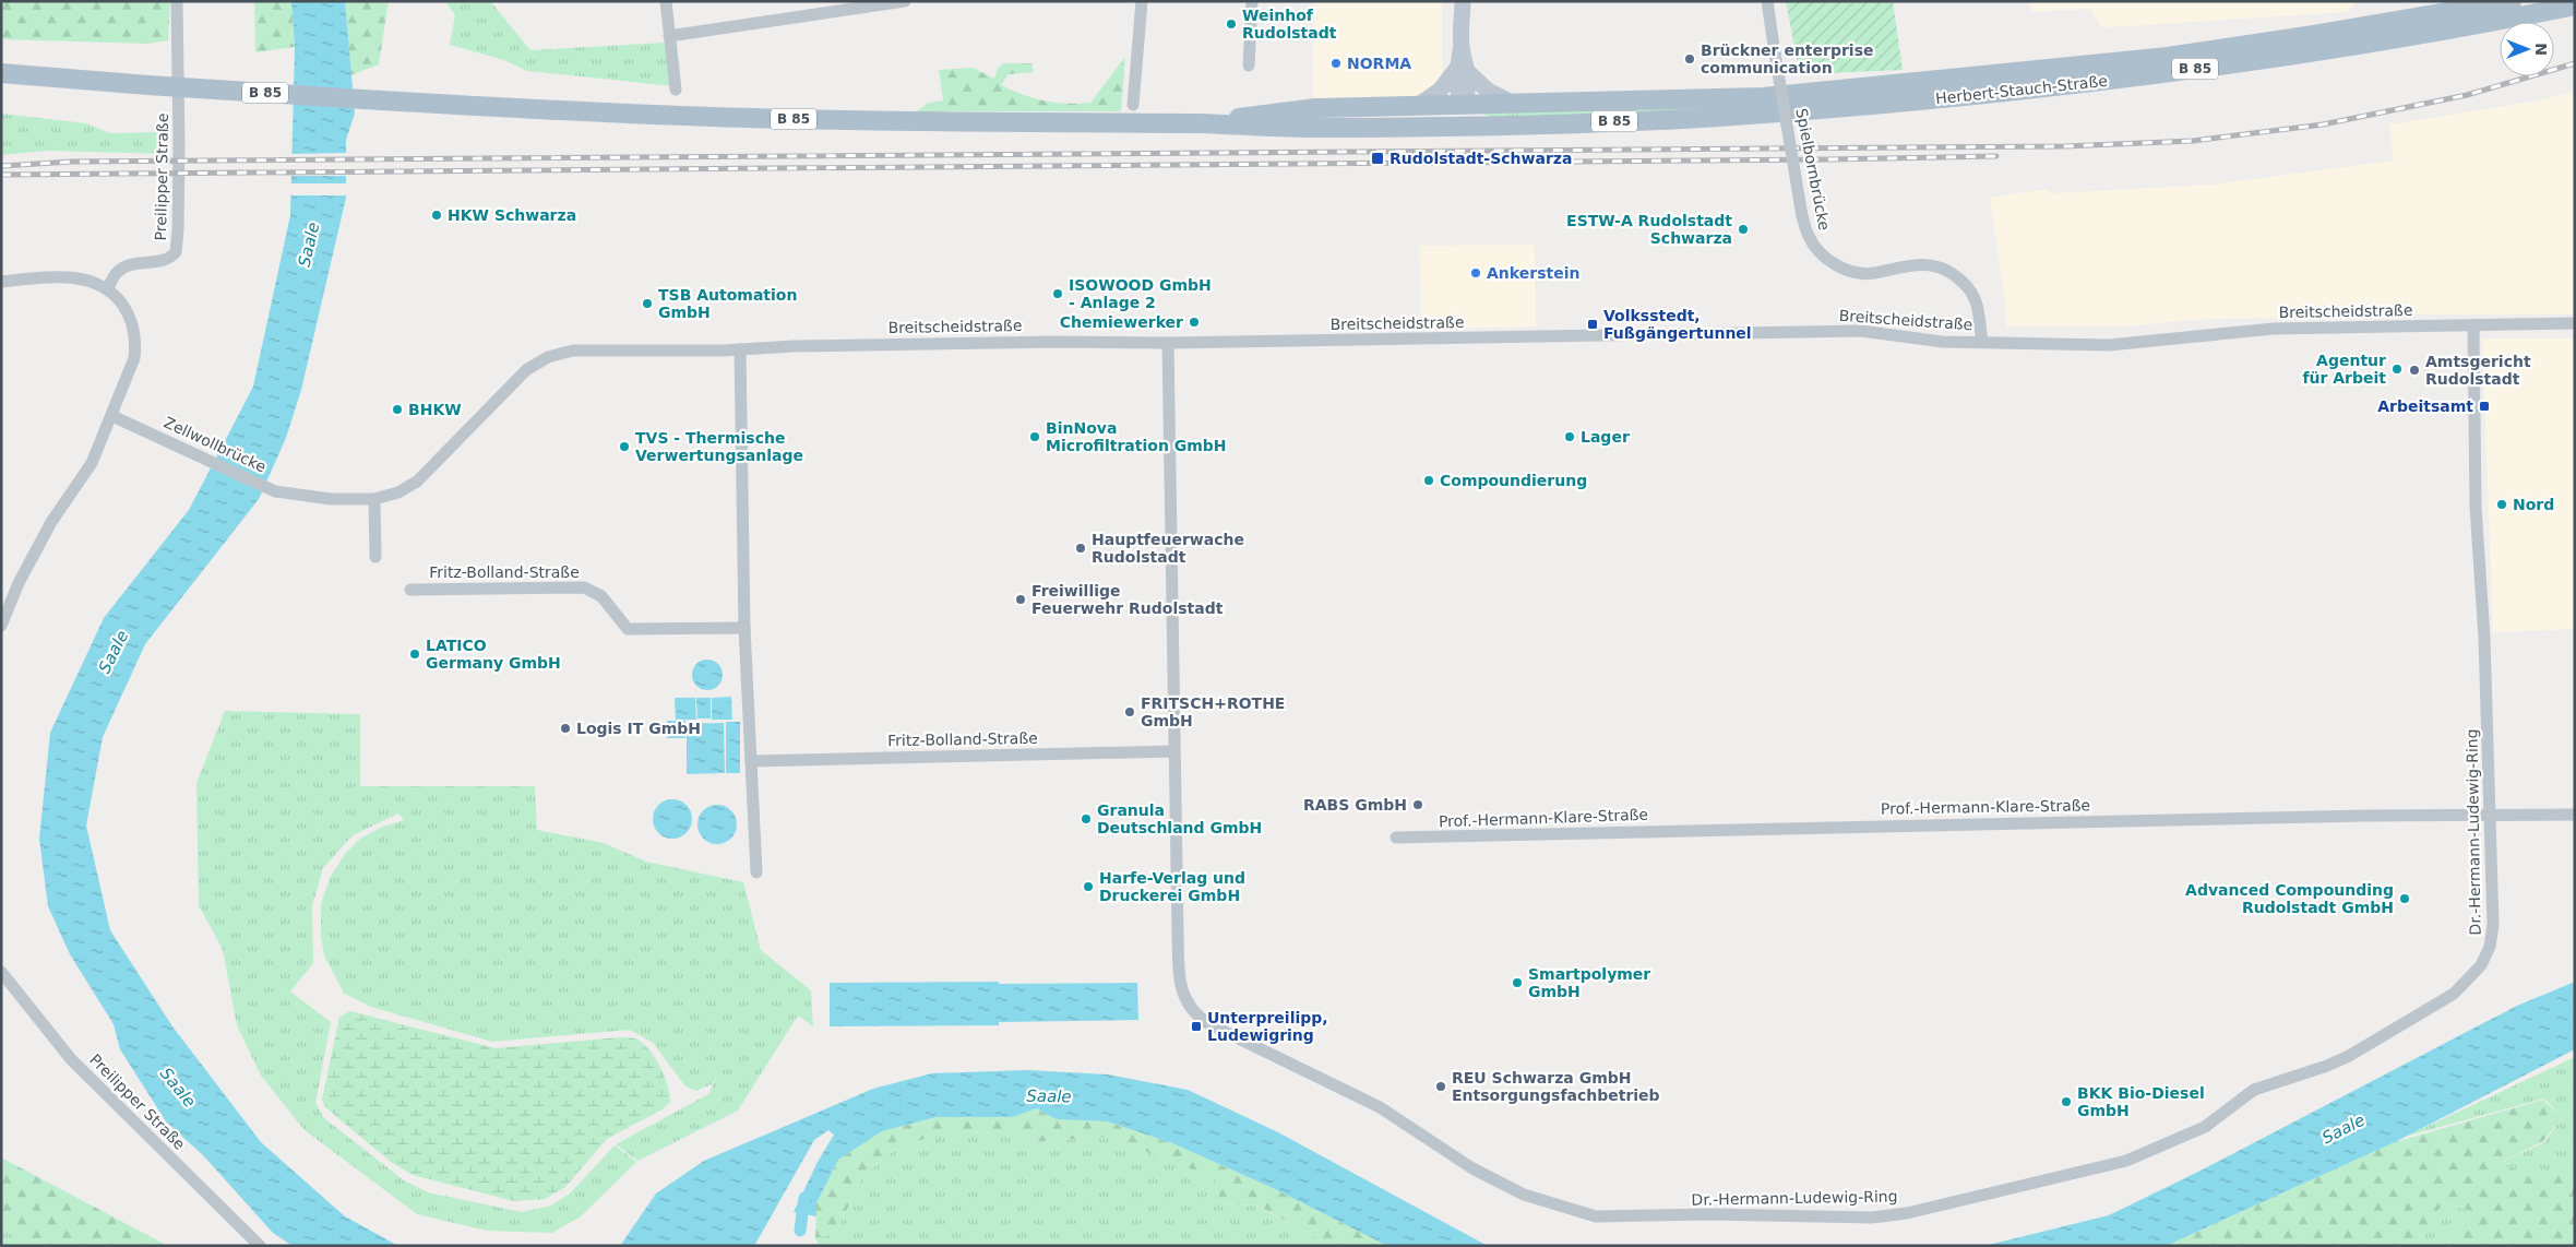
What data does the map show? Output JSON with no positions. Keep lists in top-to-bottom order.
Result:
{
  "streets": {
    "main road": ["B 85", "Herbert-Stauch-Straße"],
    "street": [
      "Spielbornbrücke",
      "Preilipper Straße",
      "Breitscheidstraße",
      "Zellwollbrücke",
      "Fritz-Bolland-Straße",
      "Prof.-Hermann-Klare-Straße",
      "Dr.-Hermann-Ludewig-Ring"
    ]
  },
  "crossings": [
    ["B 85", "Herbert-Stauch-Straße"],
    ["Spielbornbrücke", "Breitscheidstraße"],
    ["Breitscheidstraße", "Zellwollbrücke"],
    ["Breitscheidstraße", "Dr.-Hermann-Ludewig-Ring"],
    ["Fritz-Bolland-Straße", "Dr.-Hermann-Ludewig-Ring"],
    ["Prof.-Hermann-Klare-Straße", "Dr.-Hermann-Ludewig-Ring"]
  ],
  "water": ["Saale"],
  "places": {
    "other": [
      "Weinhof Rudolstadt",
      "Brückner enterprise communication",
      "NORMA",
      "HKW Schwarza",
      "ESTW-A Rudolstadt Schwarza",
      "Ankerstein",
      "ISOWOOD GmbH - Anlage 2",
      "TSB Automation GmbH",
      "Chemiewerker",
      "Agentur für Arbeit",
      "Amtsgericht Rudolstadt",
      "BHKW",
      "BinNova Microfiltration GmbH",
      "Lager",
      "TVS - Thermische Verwertungsanlage",
      "Compoundierung",
      "Nord",
      "Hauptfeuerwache Rudolstadt",
      "Freiwillige Feuerwehr Rudolstadt",
      "LATICO Germany GmbH",
      "FRITSCH+ROTHE GmbH",
      "Logis IT GmbH",
      "RABS GmbH",
      "Granula Deutschland GmbH",
      "Harfe-Verlag und Druckerei GmbH",
      "Advanced Compounding Rudolstadt GmbH",
      "Smartpolymer GmbH",
      "REU Schwarza GmbH Entsorgungsfachbetrieb",
      "BKK Bio-Diesel GmbH"
    ],
    "transit": [
      "Rudolstadt-Schwarza",
      "Volksstedt, Fußgängertunnel",
      "Arbeitsamt",
      "Unterpreilipp, Ludewigring"
    ]
  },
  "north": "right"
}
